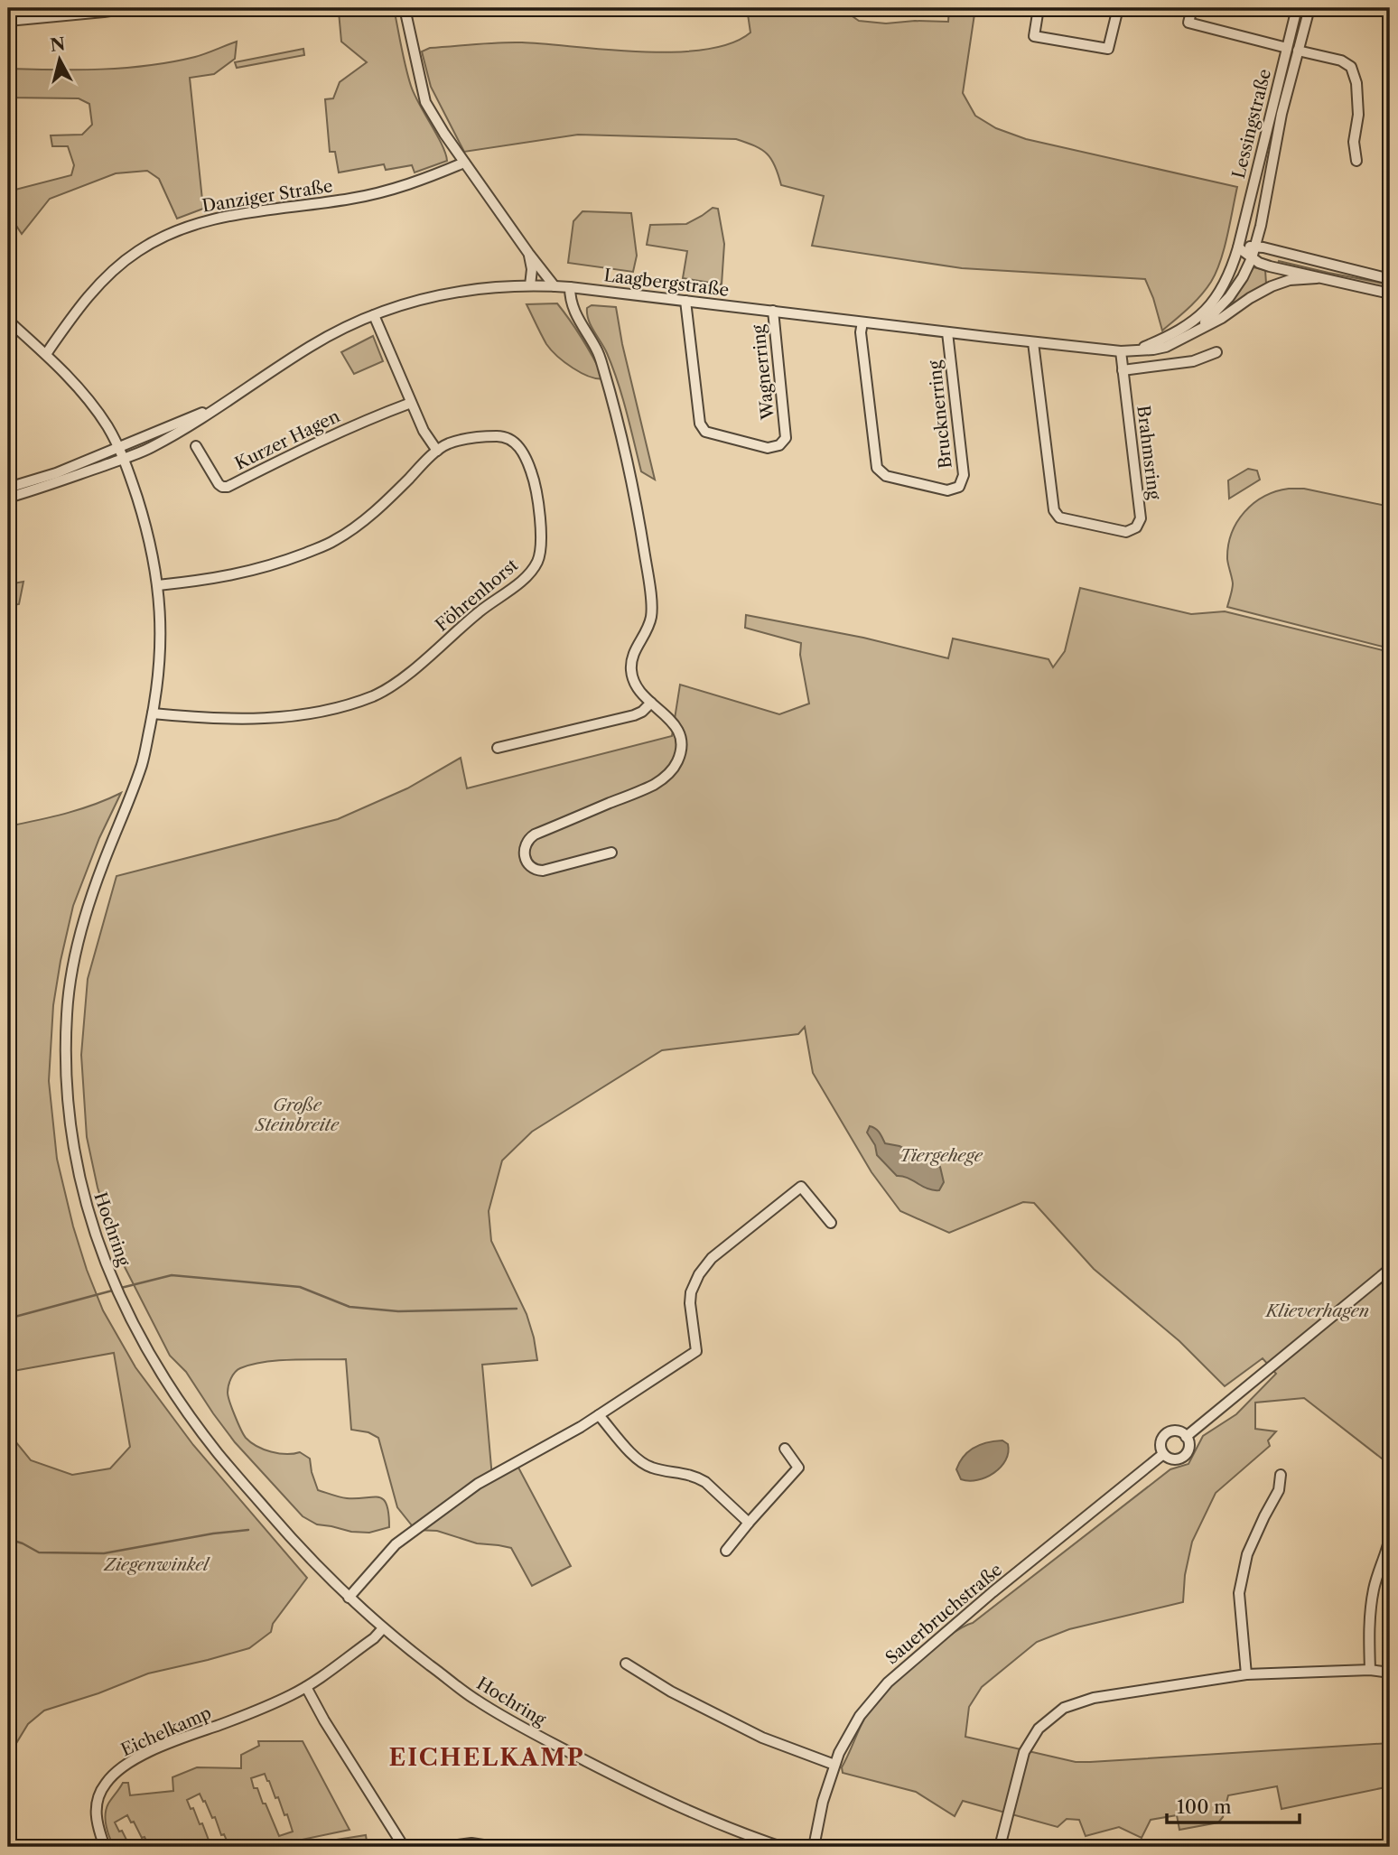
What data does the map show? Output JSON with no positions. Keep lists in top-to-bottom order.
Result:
{
  "streets": {
    "street": [
      "Lessingstraße",
      "Danziger Straße",
      "Laagbergstraße",
      "Wagnerring",
      "Brucknerring",
      "Kurzer Hagen",
      "Brahmsring",
      "Föhrenhorst",
      "Hochring",
      "Sauerbruchstraße",
      "Eichelkamp"
    ]
  },
  "crossings": [
    ["Lessingstraße", "Laagbergstraße"],
    ["Danziger Straße", "Hochring"],
    ["Laagbergstraße", "Wagnerring"],
    ["Laagbergstraße", "Brucknerring"],
    ["Laagbergstraße", "Brahmsring"],
    ["Laagbergstraße", "Hochring"],
    ["Föhrenhorst", "Hochring"],
    ["Hochring", "Eichelkamp"]
  ],
  "districts": ["EICHELKAMP"],
  "parks": [
    "Große Steinbreite",
    "Tiergehege",
    "Klieverhagen",
    "Ziegenwinkel"
  ],
  "scale_bar": "100 m",
  "north": "top"
}
